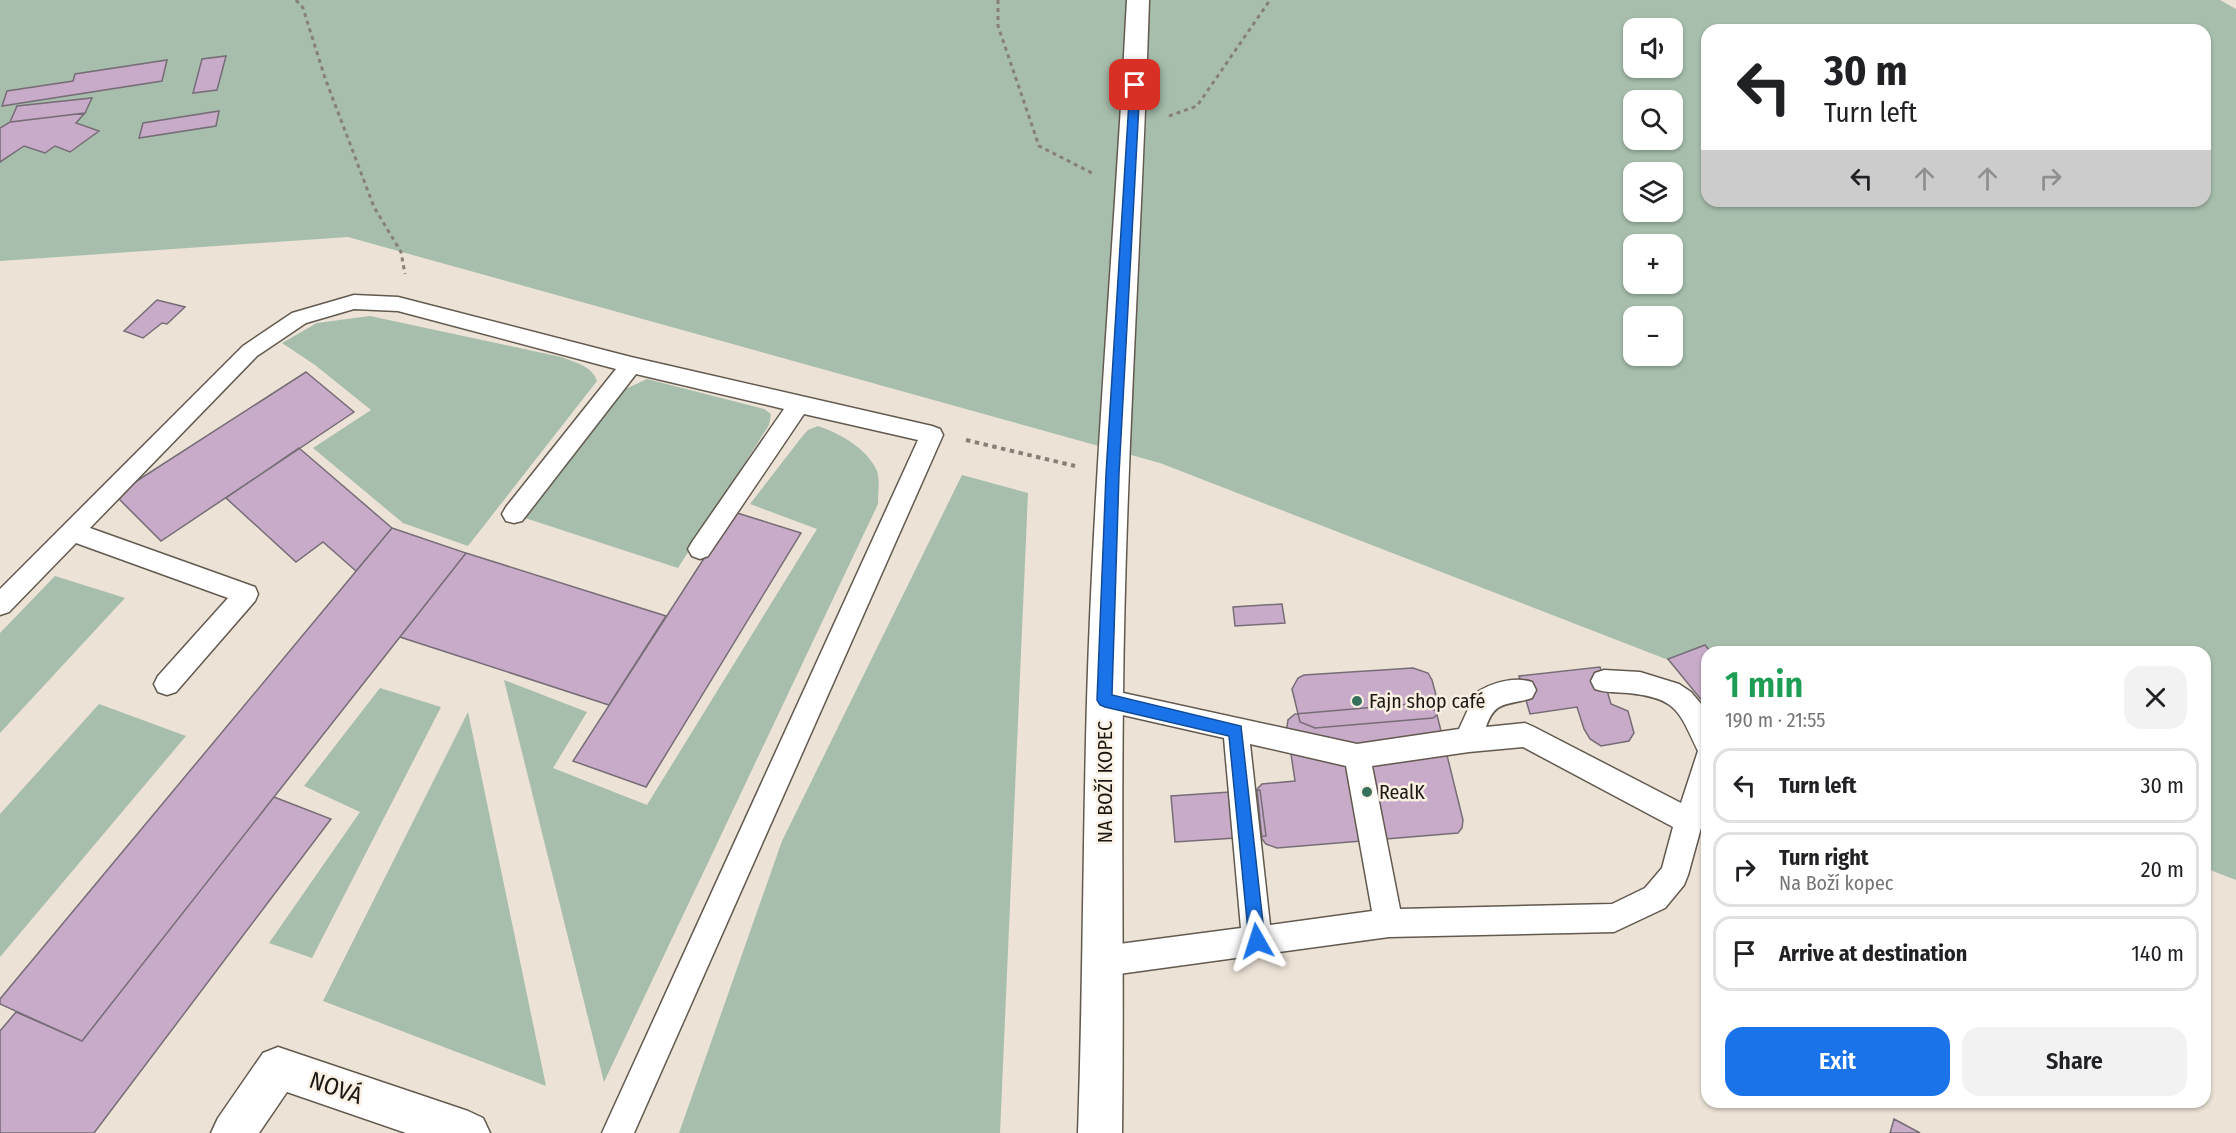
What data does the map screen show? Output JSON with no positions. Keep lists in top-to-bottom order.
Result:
{
  "streets": {
    "main road": ["NA BOŽÍ KOPEC", "NOVÁ"]
  },
  "places": ["Fajn shop café", "RealK"],
  "page": {
    "map_buttons": ["+", "−"],
    "turn": ["30 m", "Turn left"],
    "heading": ["1 min", "190 m · 21:55"],
    "list": [
      {
        "name": "Turn left",
        "value": "30 m"
      },
      {
        "name": "Turn right",
        "note": "Na Boží kopec",
        "value": "20 m"
      },
      {
        "name": "Arrive at destination",
        "value": "140 m"
      }
    ],
    "buttons": ["Exit", "Share"]
  }
}
